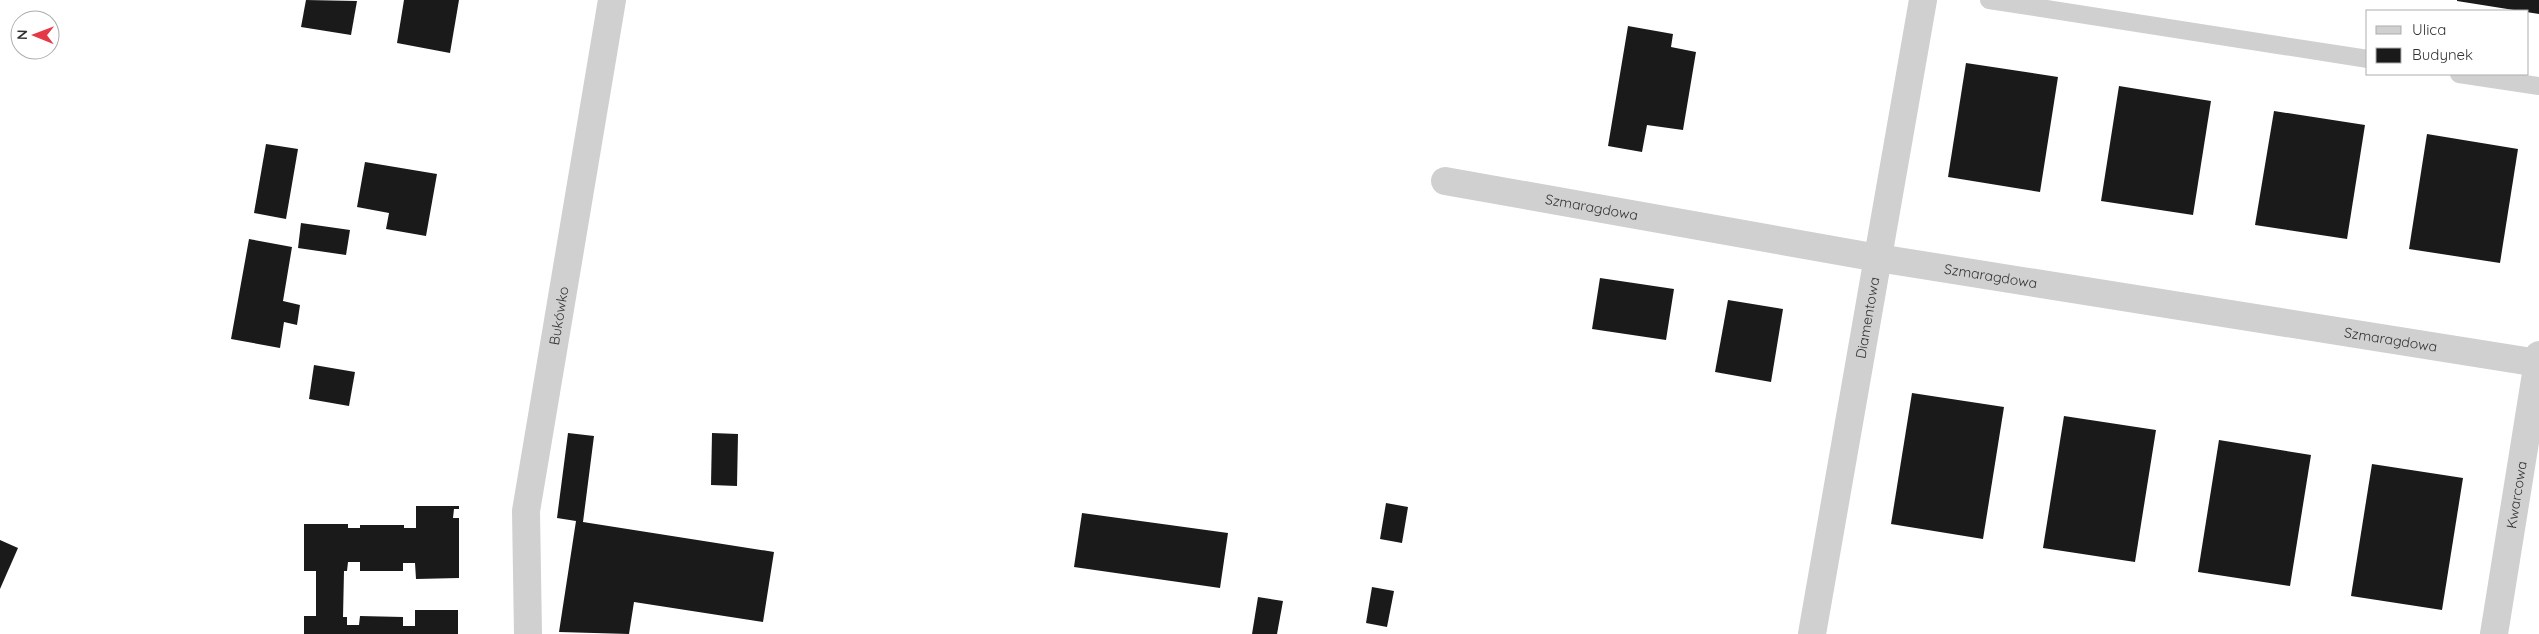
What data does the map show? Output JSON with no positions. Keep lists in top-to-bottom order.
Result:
{
  "streets": {
    "street": [
      "Szmaragdowa",
      "Bukówko",
      "Diamentowa",
      "Kwarcowa"
    ]
  },
  "crossings": [
    ["Szmaragdowa", "Diamentowa"],
    ["Szmaragdowa", "Kwarcowa"]
  ],
  "legend": ["Ulica", "Budynek"],
  "north": "left"
}
